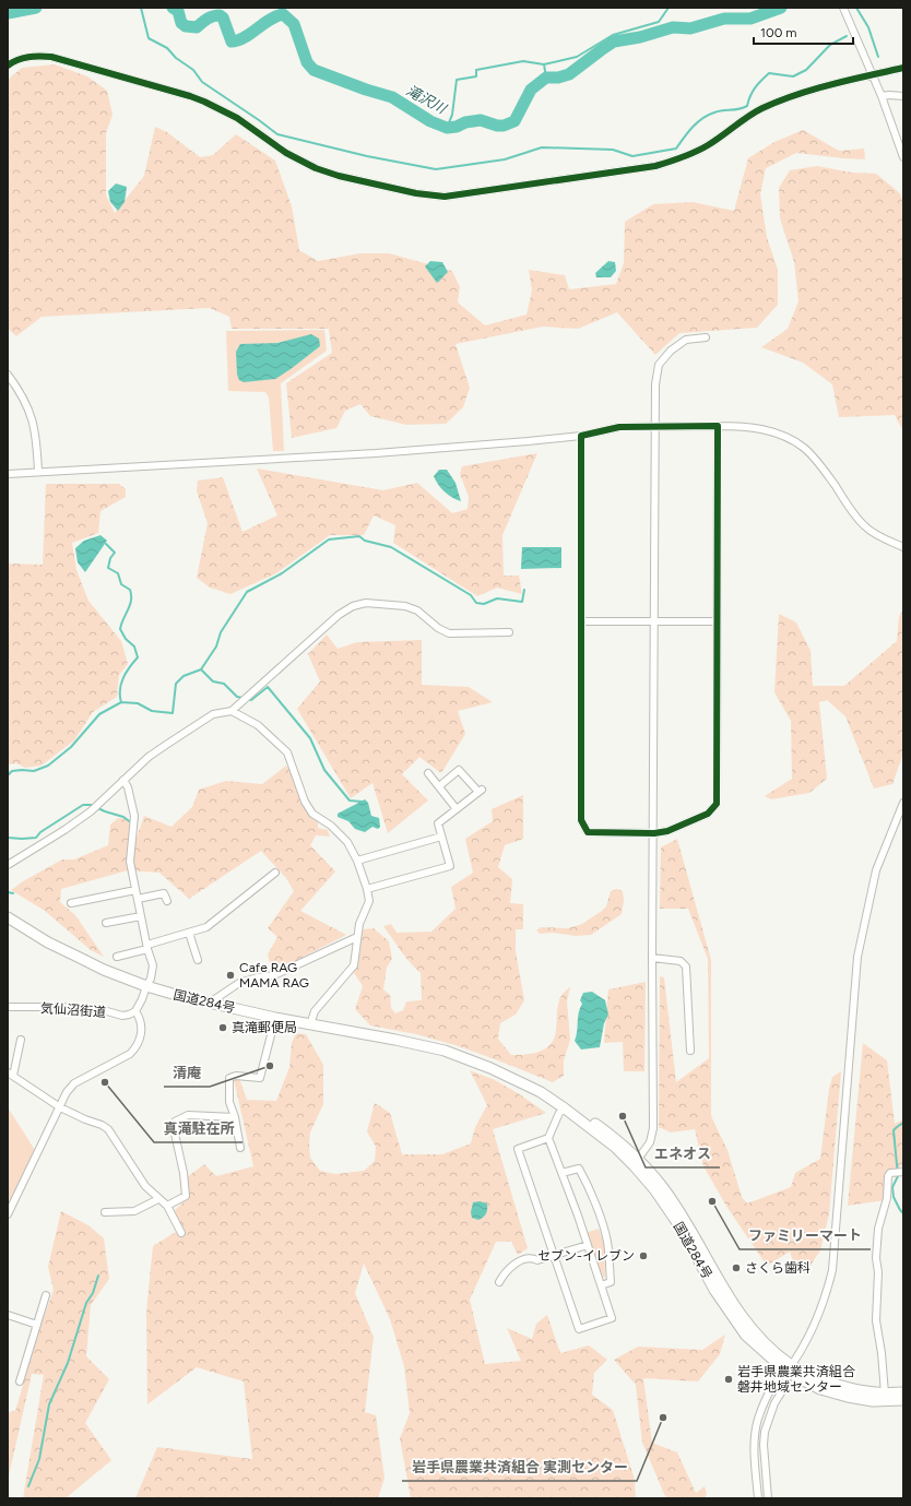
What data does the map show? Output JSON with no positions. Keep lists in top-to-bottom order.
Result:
{
  "streets": {
    "highway": ["国道284号"],
    "street": ["気仙沼街道"]
  },
  "water": ["滝沢川"],
  "places": [
    "Cafe RAG MAMA RAG",
    "真滝郵便局",
    "清庵",
    "真滝駐在所",
    "エネオス",
    "ファミリーマート",
    "セブン-イレブン",
    "さくら歯科",
    "岩手県農業共済組合 磐井地域センター",
    "岩手県農業共済組合 実測センター"
  ],
  "scale_bar": "100 m"
}
